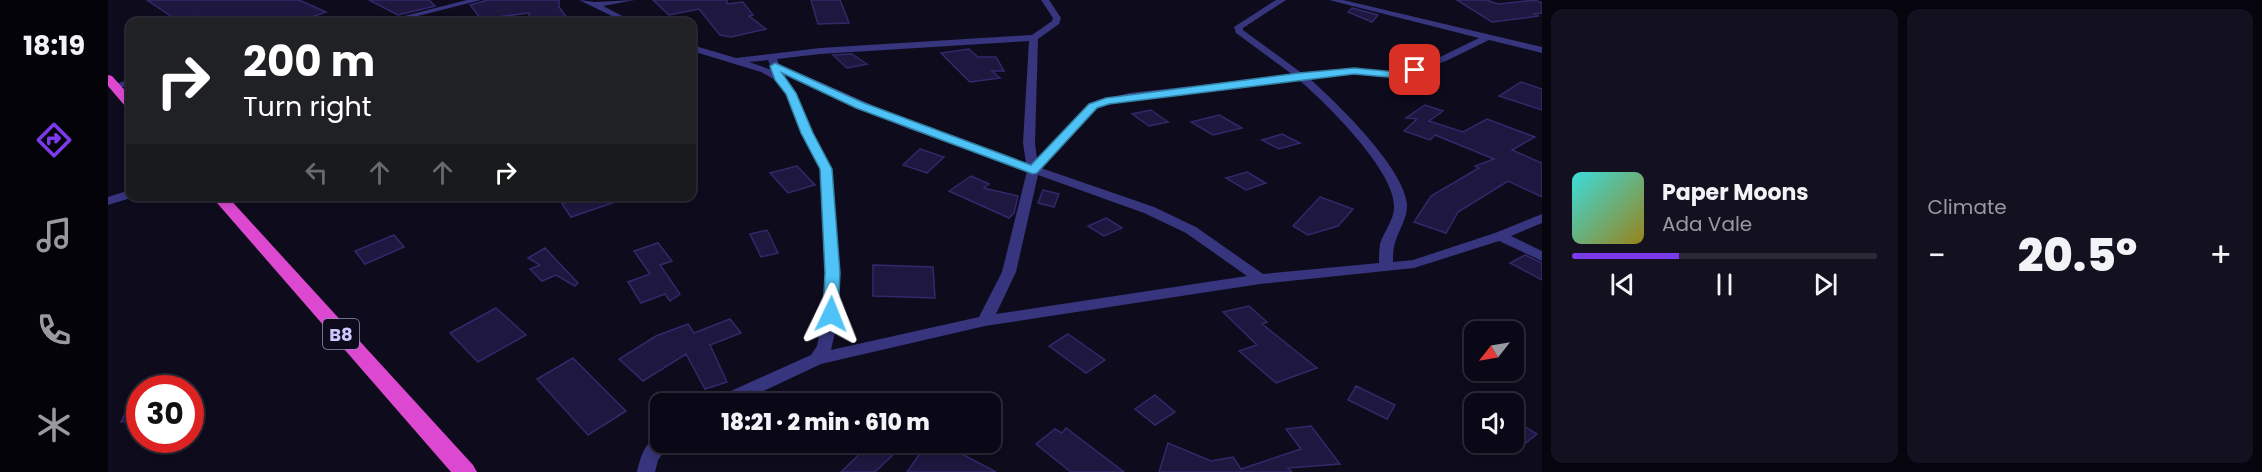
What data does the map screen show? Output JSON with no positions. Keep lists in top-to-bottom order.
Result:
{
  "streets": {
    "highway": ["B8"]
  },
  "north": "bottom left",
  "page": {
    "tabs": "18:19",
    "tile": "Climate",
    "turn": ["200 m", "Turn right"],
    "song": ["Paper Moons", "Ada Vale"],
    "heat": ["−", "20.5°", "+"],
    "limit": "30",
    "trip": "18:21 · 2 min · 610 m"
  }
}
